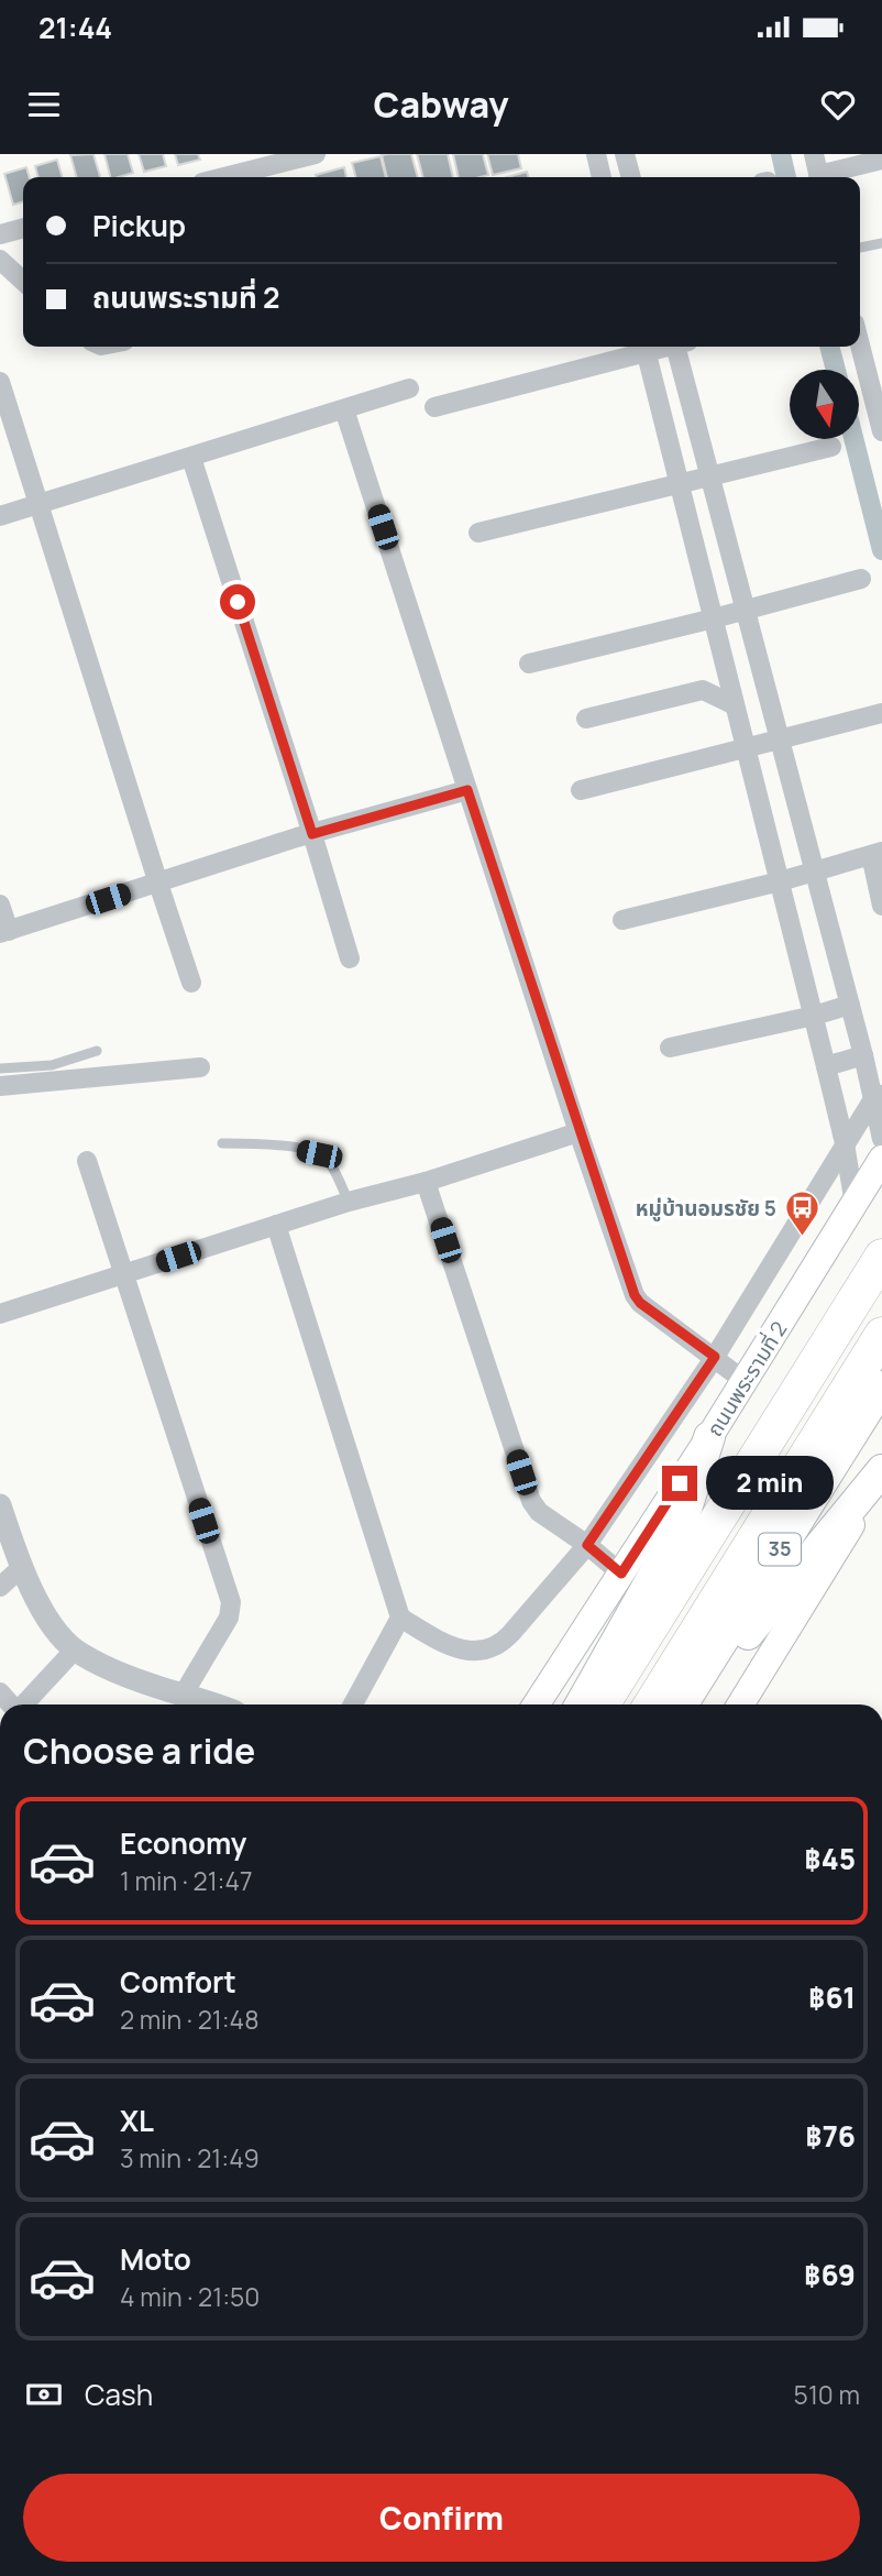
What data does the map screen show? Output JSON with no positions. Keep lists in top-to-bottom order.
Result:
{
  "streets": {
    "highway": ["35"],
    "main road": ["ถนนพระรามที่ 2"]
  },
  "places": {
    "bus stop": ["หมู่บ้านอมรชัย 5"]
  },
  "north": "bottom",
  "page": {
    "status": "21:44",
    "header": "Cabway",
    "banner": ["Pickup", "ถนนพระรามที่ 2"],
    "bubble": "2 min",
    "heading": "Choose a ride",
    "list": [
      {
        "name": "Economy",
        "note": "1 min · 21:47",
        "value": "฿45"
      },
      {
        "name": "Comfort",
        "note": "2 min · 21:48",
        "value": "฿61"
      },
      {
        "name": "XL",
        "note": "3 min · 21:49",
        "value": "฿76"
      },
      {
        "name": "Moto",
        "note": "4 min · 21:50",
        "value": "฿69"
      }
    ],
    "pay": ["Cash", "510 m"],
    "buttons": "Confirm"
  }
}
